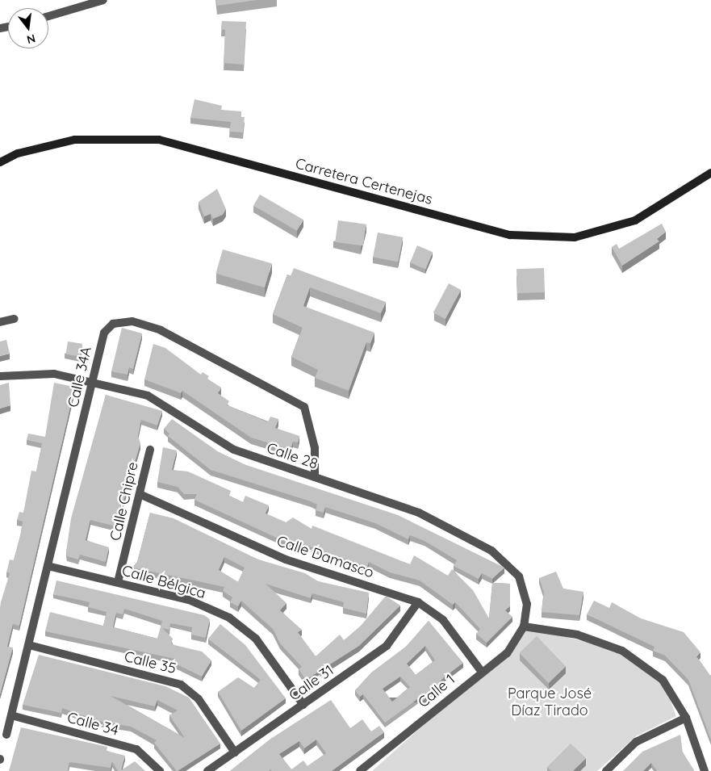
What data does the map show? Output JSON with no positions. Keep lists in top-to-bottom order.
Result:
{
  "streets": {
    "main road": ["Carretera Certenejas"],
    "street": [
      "Calle 34A",
      "Calle 28",
      "Calle Chipre",
      "Calle Damasco",
      "Calle Bélgica",
      "Calle 35",
      "Calle 31",
      "Calle 1",
      "Calle 34"
    ]
  },
  "crossings": [
    ["Calle 34A", "Calle 28"],
    ["Calle 34A", "Calle Bélgica"],
    ["Calle 34A", "Calle 35"],
    ["Calle 34A", "Calle 34"],
    ["Calle 28", "Calle 1"],
    ["Calle Chipre", "Calle Damasco"],
    ["Calle Chipre", "Calle Bélgica"],
    ["Calle Damasco", "Calle 31"],
    ["Calle Damasco", "Calle 1"],
    ["Calle Bélgica", "Calle 31"],
    ["Calle 35", "Calle 31"]
  ],
  "parks": ["Parque José Díaz Tirado"],
  "north": "bottom"
}
